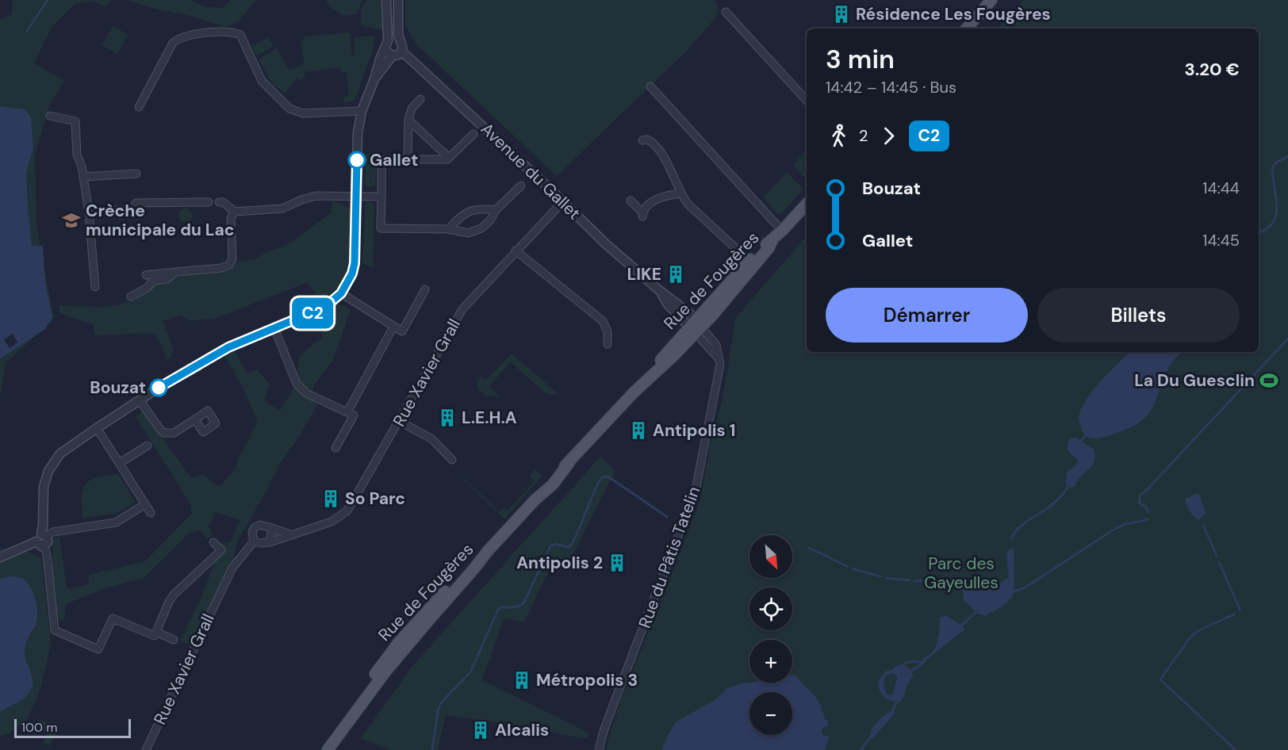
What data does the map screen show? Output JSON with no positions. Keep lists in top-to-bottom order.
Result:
{
  "streets": {
    "main road": ["Rue de Fougères"],
    "street": ["Avenue du Gallet", "Rue Xavier Grall", "Rue du Pâtis Tatelin"]
  },
  "crossings": [
    ["Avenue du Gallet", "Rue de Fougères"],
    ["Avenue du Gallet", "Rue Xavier Grall"],
    ["Avenue du Gallet", "Rue du Pâtis Tatelin"],
    ["Rue de Fougères", "Rue du Pâtis Tatelin"]
  ],
  "parks": ["Parc des Gayeulles"],
  "places": {
    "building": [
      "Résidence Les Fougères",
      "LIKE",
      "L.E.H.A",
      "Antipolis 1",
      "So Parc",
      "Antipolis 2",
      "Métropolis 3",
      "Alcalis"
    ],
    "other": ["Gallet", "Bouzat"],
    "school or university": ["Crèche municipale du Lac"],
    "sports": ["La Du Guesclin"]
  },
  "lines": ["bus line C2"],
  "scale_bar": "100 m",
  "north": "bottom right",
  "page": {
    "on_map": "C2",
    "heading": ["3 min", "14:42 – 14:45 · Bus", "3.20 €"],
    "legs": ["2", "C2"],
    "list": [
      {
        "name": "Bouzat",
        "value": "14:44"
      },
      {
        "name": "Gallet",
        "value": "14:45"
      }
    ],
    "buttons": ["Démarrer", "Billets"],
    "map_buttons": ["+", "−"],
    "scale": "100 m"
  }
}
